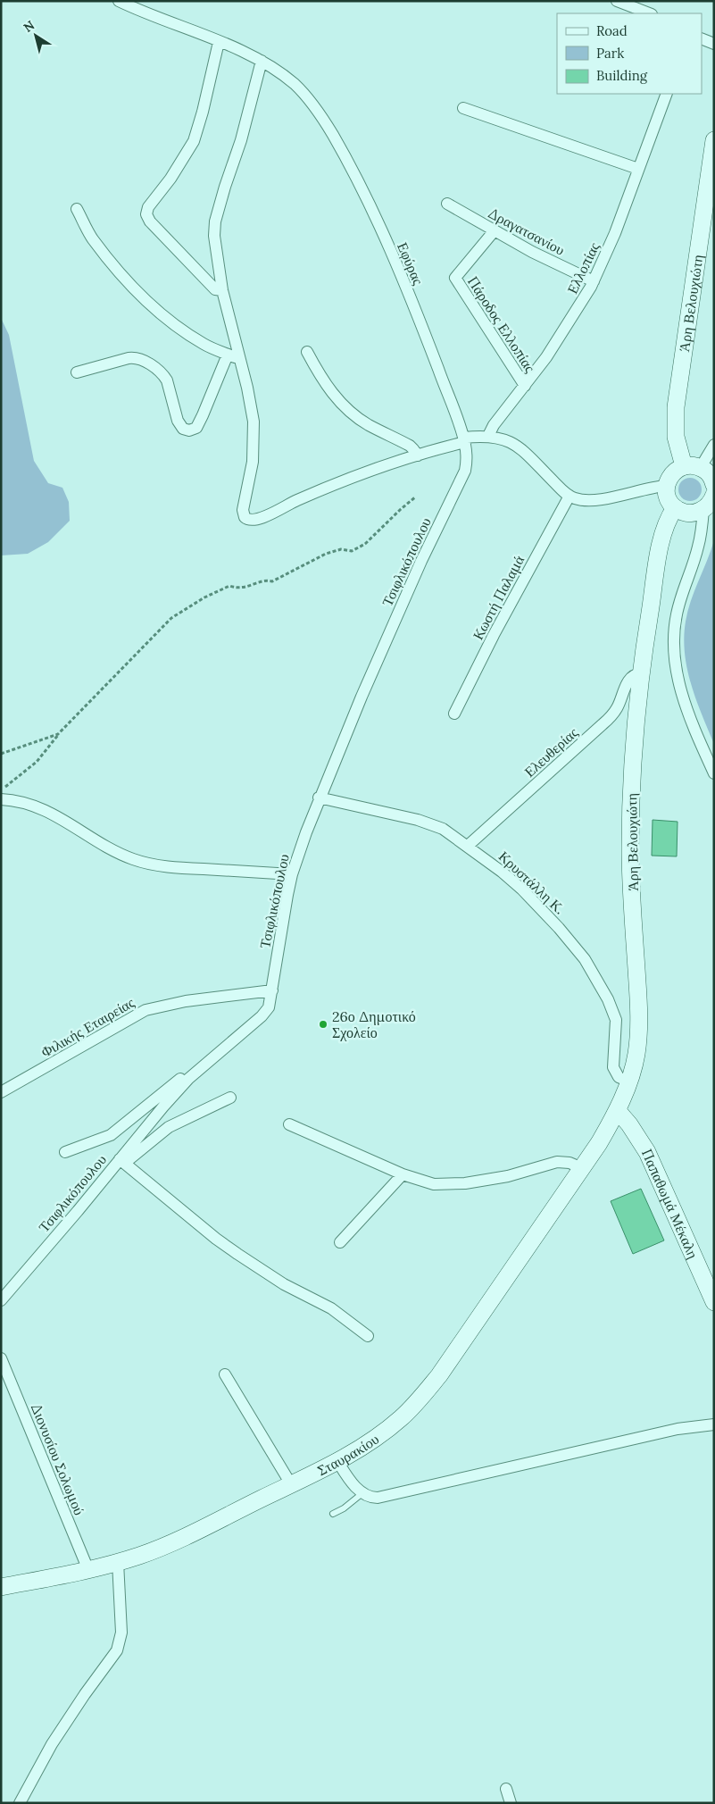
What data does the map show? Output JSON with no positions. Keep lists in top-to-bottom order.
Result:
{
  "streets": {
    "street": [
      "Δραγατσανίου",
      "Εφύρας",
      "Ελλοπίας",
      "Άρη Βελουχιώτη",
      "Πάροδος Ελλοπίας",
      "Τσιφλικόπουλου",
      "Κωστή Παλαμά",
      "Ελευθερίας",
      "Κρυστάλλη Κ.",
      "Φιλικής Εταιρείας",
      "Παπαθωμά Μέκαλη",
      "Σταυρακίου",
      "Διονυσίου Σολωμού"
    ]
  },
  "crossings": [
    ["Δραγατσανίου", "Ελλοπίας"],
    ["Δραγατσανίου", "Πάροδος Ελλοπίας"],
    ["Εφύρας", "Τσιφλικόπουλου"],
    ["Ελλοπίας", "Πάροδος Ελλοπίας"],
    ["Άρη Βελουχιώτη", "Ελευθερίας"],
    ["Άρη Βελουχιώτη", "Κρυστάλλη Κ."],
    ["Άρη Βελουχιώτη", "Παπαθωμά Μέκαλη"],
    ["Άρη Βελουχιώτη", "Σταυρακίου"],
    ["Τσιφλικόπουλου", "Κρυστάλλη Κ."],
    ["Τσιφλικόπουλου", "Φιλικής Εταιρείας"],
    ["Ελευθερίας", "Κρυστάλλη Κ."],
    ["Σταυρακίου", "Διονυσίου Σολωμού"]
  ],
  "places": ["26ο Δημοτικό Σχολείο"],
  "legend": ["Road", "Park", "Building"],
  "north": "top left"
}
